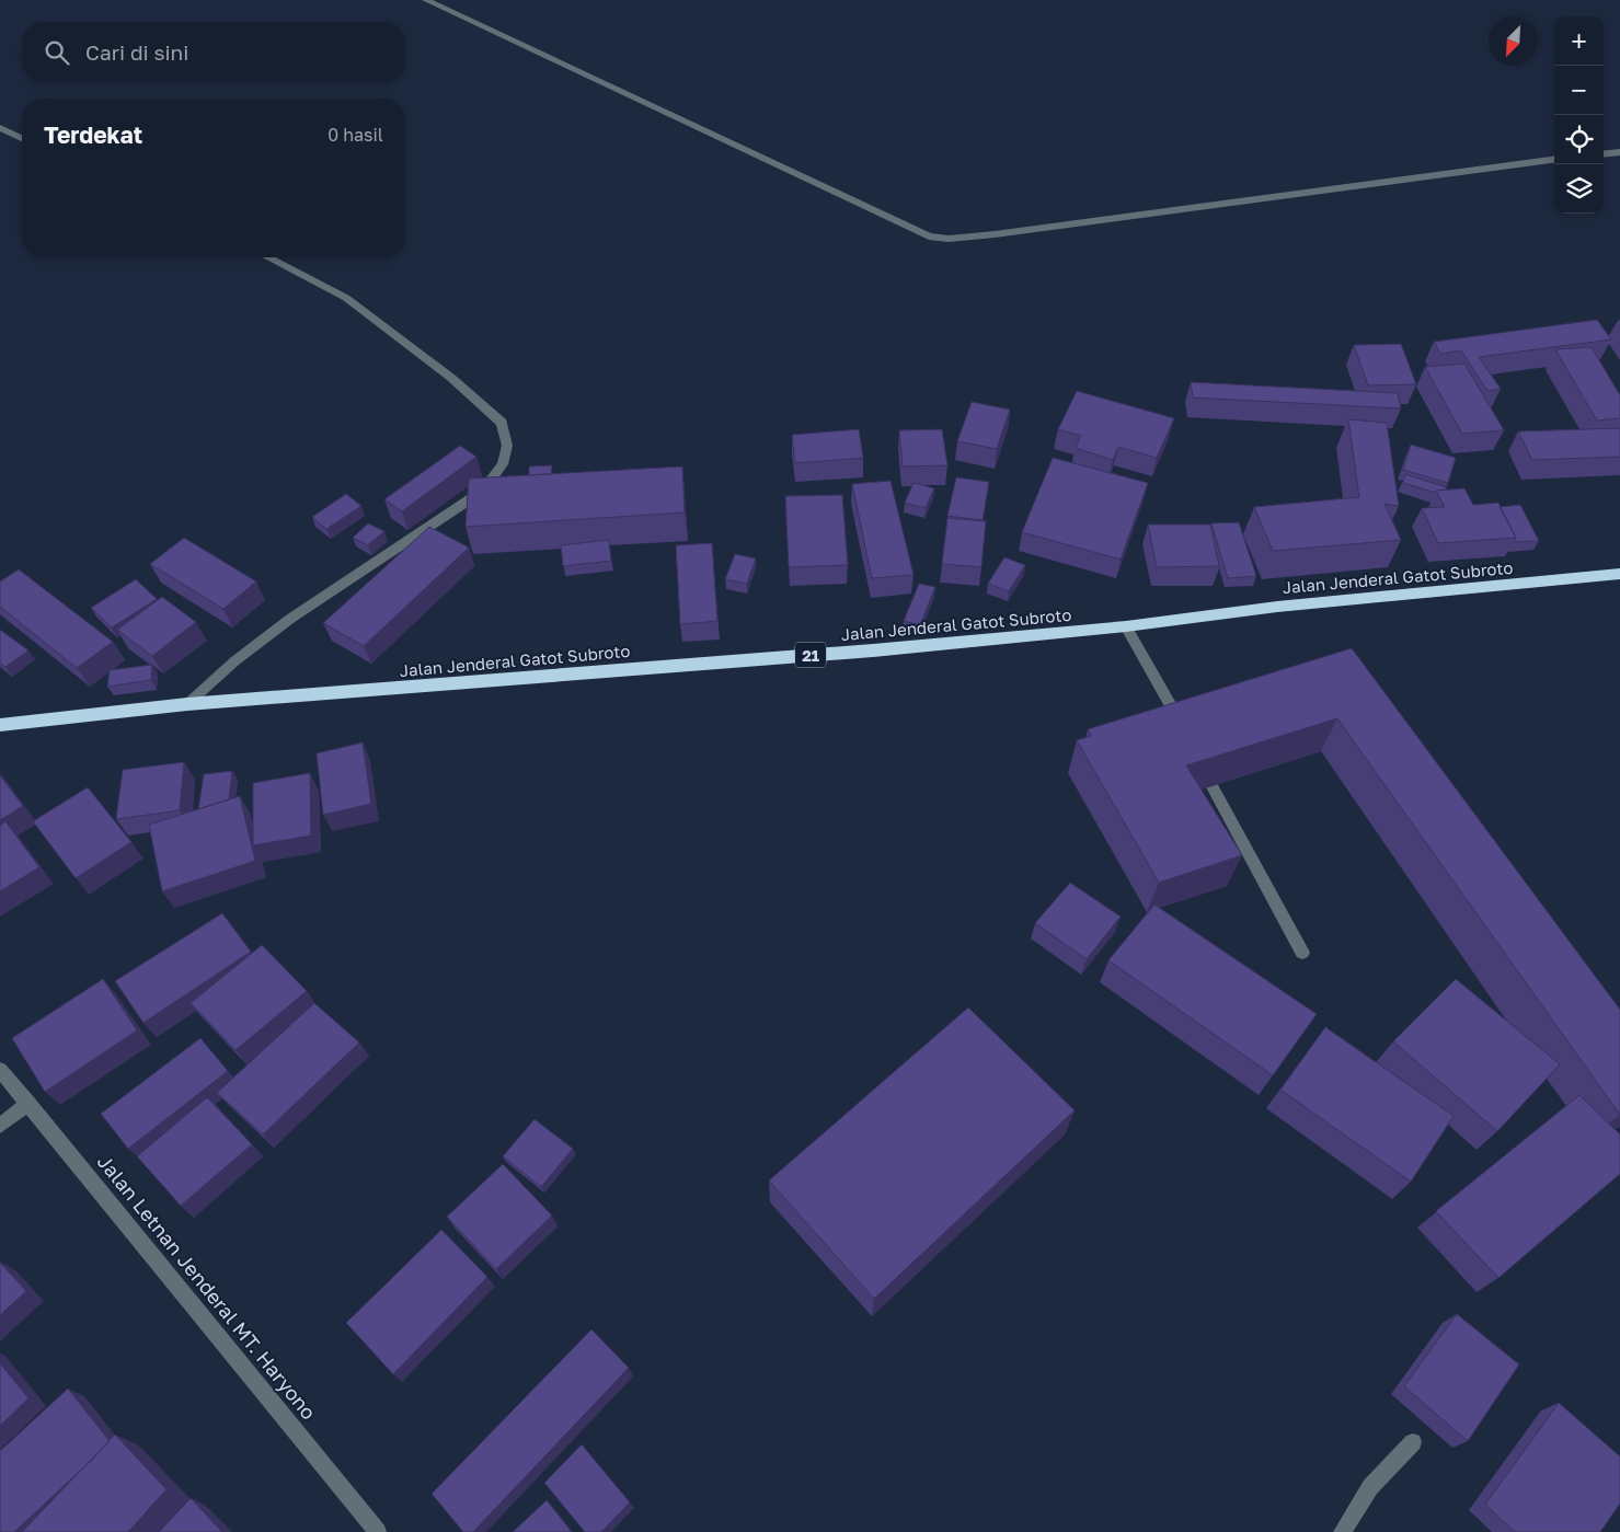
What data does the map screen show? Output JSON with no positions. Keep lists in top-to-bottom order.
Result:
{
  "streets": {
    "highway": ["Jalan Jenderal Gatot Subroto", "21"],
    "street": ["Jalan Letnan Jenderal MT. Haryono"]
  },
  "north": "bottom left",
  "page": {
    "map_buttons": ["+", "−"],
    "search": "Cari di sini",
    "heading": ["Terdekat", "0 hasil"]
  }
}
